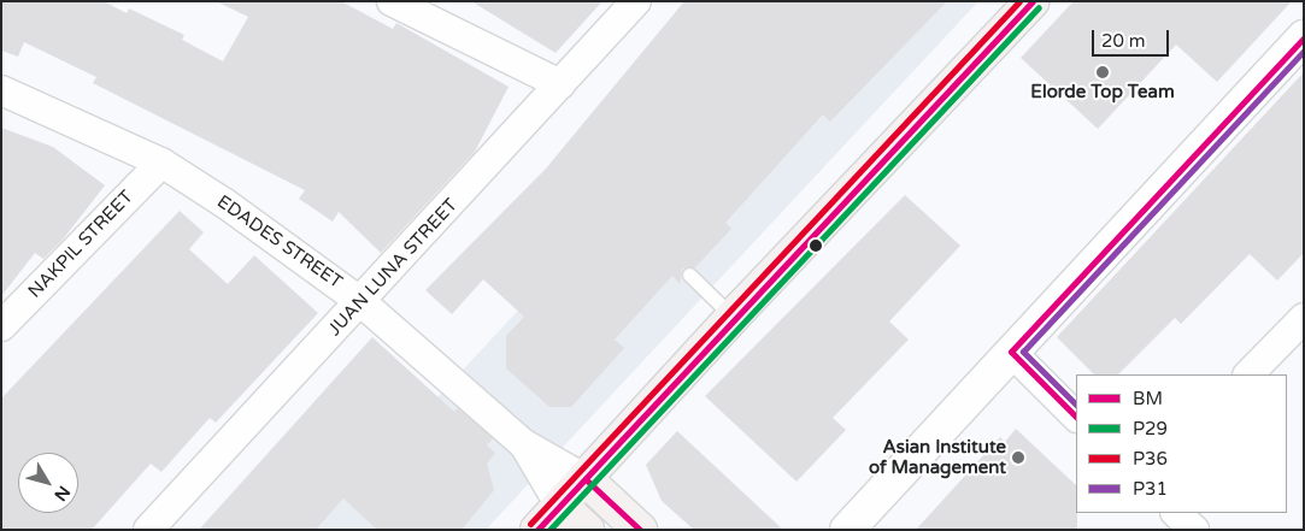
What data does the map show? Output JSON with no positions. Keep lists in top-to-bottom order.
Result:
{
  "streets": {
    "street": ["EDADES STREET", "NAKPIL STREET", "JUAN LUNA STREET"]
  },
  "crossings": [
    ["EDADES STREET", "NAKPIL STREET"],
    ["EDADES STREET", "JUAN LUNA STREET"]
  ],
  "places": ["Elorde Top Team", "Asian Institute of Management"],
  "lines": [
    "transit line BM",
    "transit line P36",
    "transit line P29",
    "transit line P31"
  ],
  "legend": [
    "BM",
    "P29",
    "P36",
    "P31"
  ],
  "scale_bar": "20 m",
  "north": "bottom right"
}
